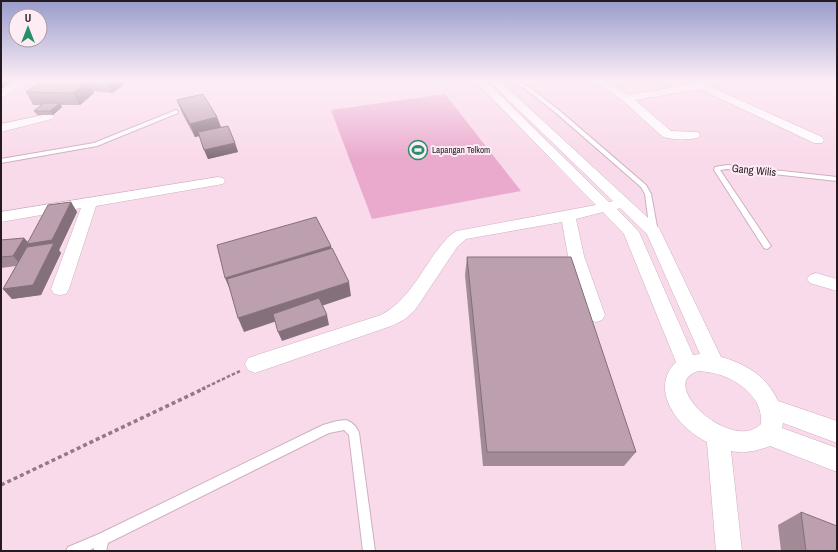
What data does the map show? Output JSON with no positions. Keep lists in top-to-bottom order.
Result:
{
  "streets": {
    "lane": ["Gang Wilis"]
  },
  "places": {
    "sports": ["Lapangan Telkom"]
  },
  "north": "top"
}
